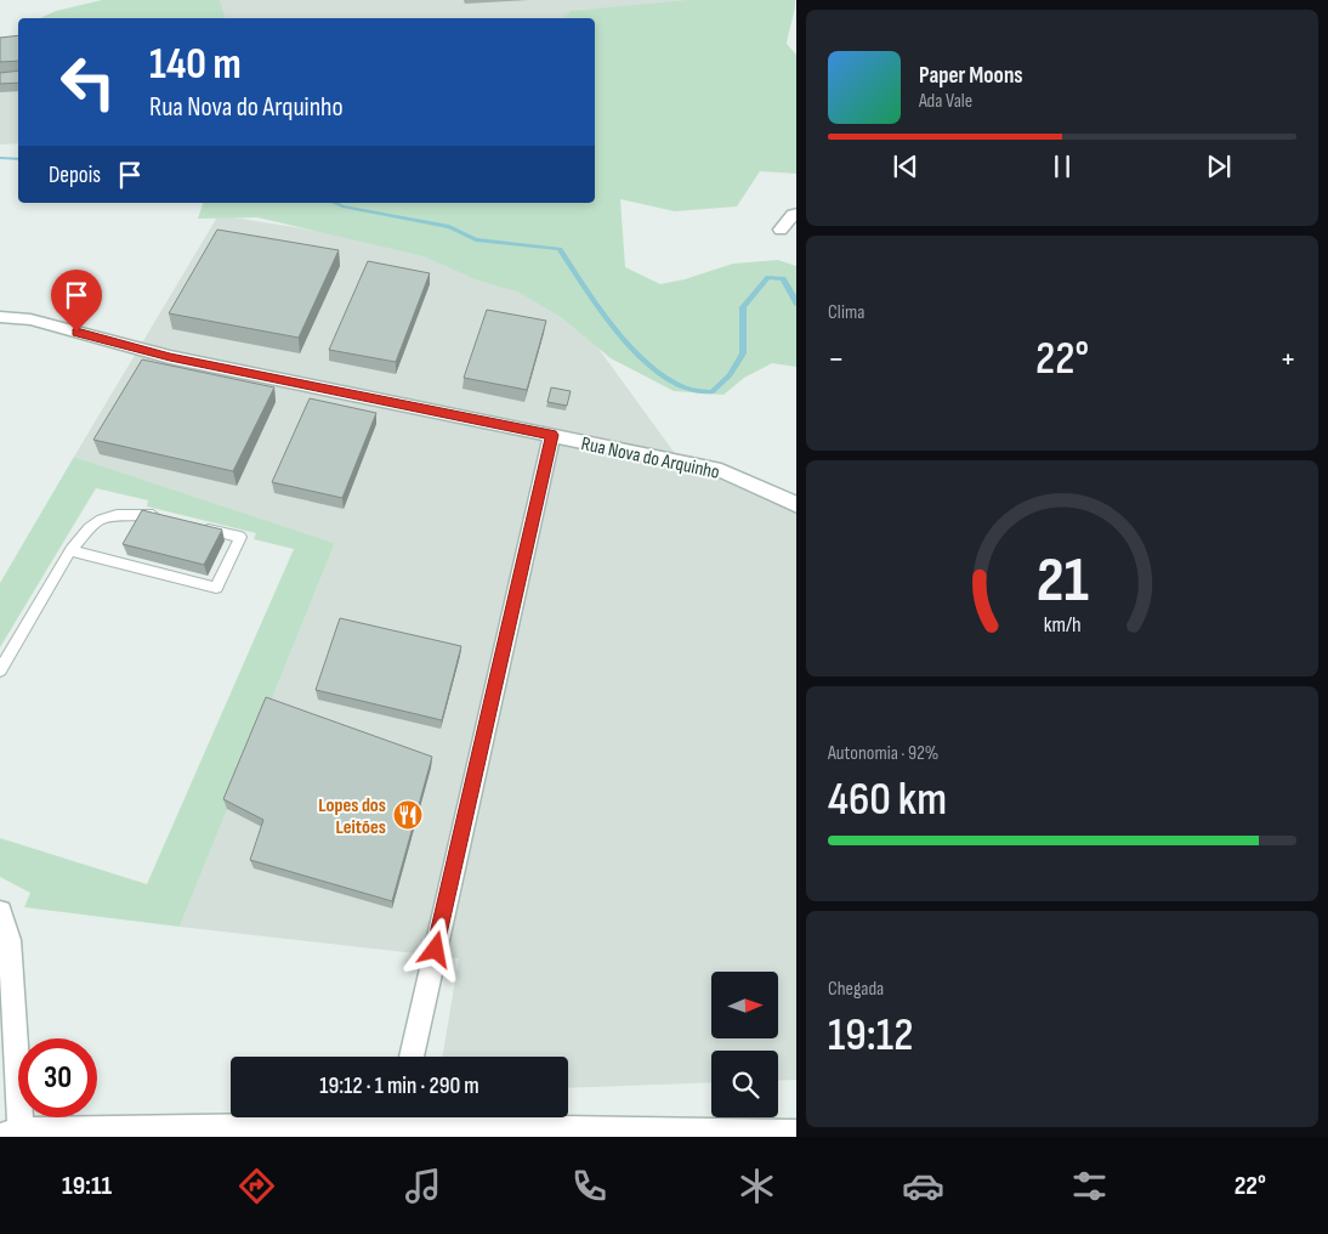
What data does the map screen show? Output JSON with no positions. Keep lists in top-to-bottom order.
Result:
{
  "streets": {
    "street": ["Rua Nova do Arquinho"]
  },
  "places": {
    "restaurant": ["Lopes dos Leitões"]
  },
  "north": "right",
  "page": {
    "turn": ["140 m", "Rua Nova do Arquinho"],
    "song": ["Paper Moons", "Ada Vale"],
    "then": "Depois",
    "tile": [
      "Clima",
      ["Autonomia · 92%", "460 km"],
      ["Chegada", "19:12"]
    ],
    "heat": ["−", "22°", "+"],
    "limit": "30",
    "trip": "19:12 · 1 min · 290 m",
    "tabs": ["19:11", "22°"],
    "gauge": ["21", "km/h"]
  }
}
